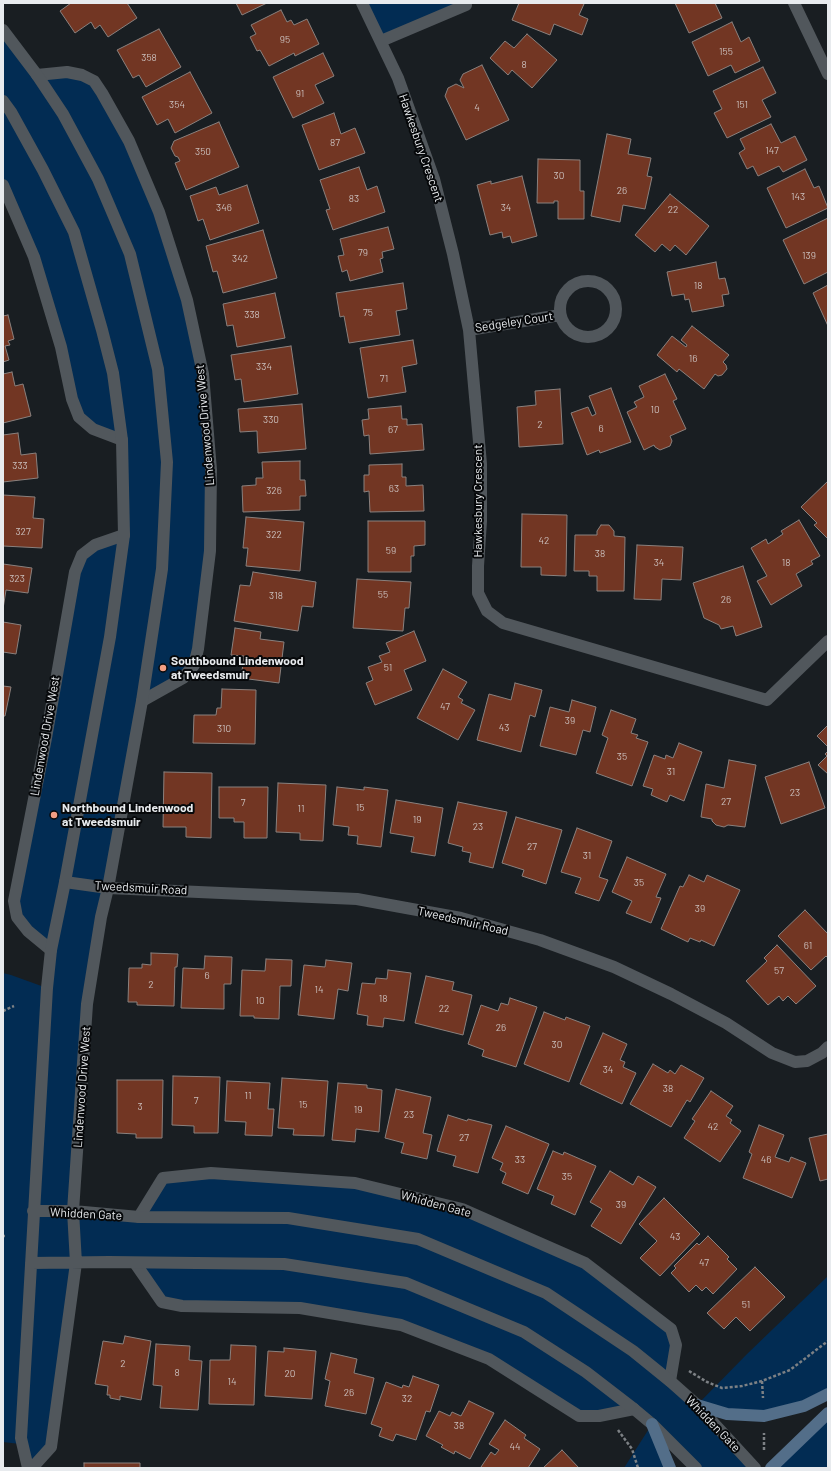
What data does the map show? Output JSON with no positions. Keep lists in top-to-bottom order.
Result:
{
  "streets": {
    "street": [
      "Hawkesbury Crescent",
      "Sedgeley Court",
      "Lindenwood Drive West",
      "Tweedsmuir Road",
      "Whidden Gate"
    ]
  },
  "crossings": [
    ["Hawkesbury Crescent", "Sedgeley Court"],
    ["Lindenwood Drive West", "Tweedsmuir Road"],
    ["Lindenwood Drive West", "Whidden Gate"]
  ],
  "places": ["Southbound Lindenwood at Tweedsmuir", "Northbound Lindenwood at Tweedsmuir"],
  "house_numbers": [
    "95",
    "155",
    "358",
    "8",
    "91",
    "354",
    "151",
    "4",
    "87",
    "147",
    "350",
    "30",
    "26",
    "143",
    "83",
    "346",
    "34",
    "22",
    "79",
    "139",
    "342",
    "18",
    "75",
    "338",
    "16",
    "334",
    "71",
    "10",
    "330",
    "2",
    "6",
    "67",
    "333",
    "63",
    "326",
    "327",
    "322",
    "42",
    "59",
    "38",
    "34",
    "18",
    "323",
    "55",
    "318",
    "26",
    "51",
    "47",
    "39",
    "43",
    "310",
    "35",
    "31",
    "23",
    "27",
    "7",
    "15",
    "11",
    "19",
    "23",
    "27",
    "31",
    "35",
    "39",
    "61",
    "57",
    "6",
    "2",
    "14",
    "18",
    "10",
    "22",
    "26",
    "30",
    "34",
    "38",
    "11",
    "7",
    "15",
    "3",
    "19",
    "23",
    "42",
    "27",
    "33",
    "46",
    "35",
    "39",
    "43",
    "47",
    "51",
    "2",
    "8",
    "20",
    "14",
    "26",
    "32",
    "38",
    "44"
  ]
}
